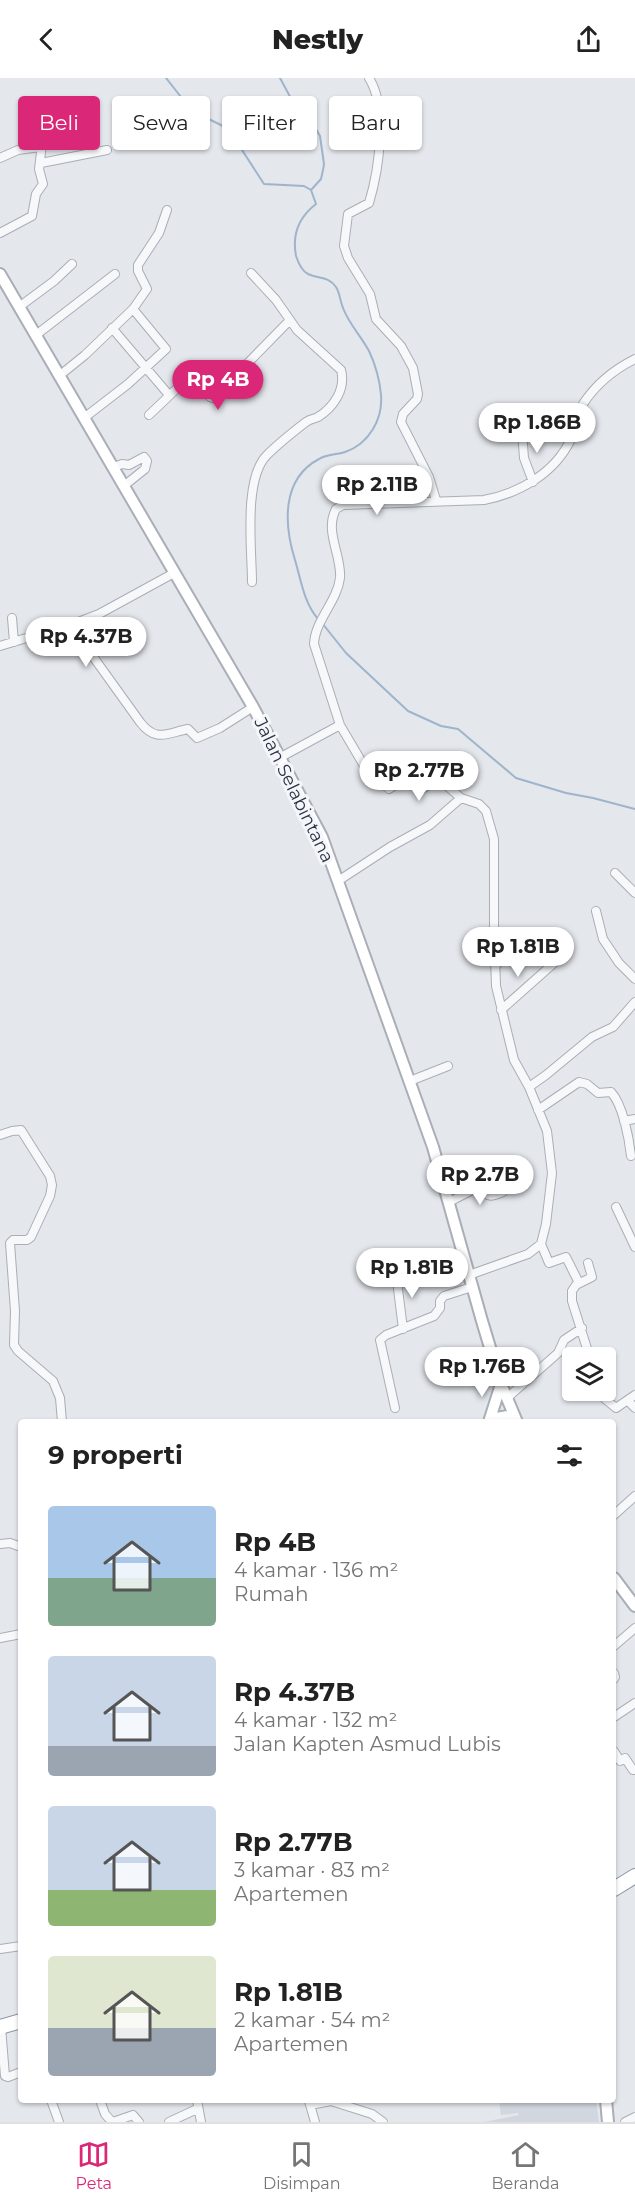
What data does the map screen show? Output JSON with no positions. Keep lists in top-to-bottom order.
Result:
{
  "streets": {
    "street": ["Jalan Selabintana"]
  },
  "page": {
    "header": "Nestly",
    "chip": [
      "Beli",
      "Sewa",
      "Filter",
      "Baru"
    ],
    "price": [
      "Rp 4B",
      "Rp 1.86B",
      "Rp 2.11B",
      "Rp 4.37B",
      "Rp 2.77B",
      "Rp 1.81B",
      "Rp 2.7B",
      "Rp 1.81B",
      "Rp 1.76B"
    ],
    "heading": "9 properti",
    "list": [
      {
        "name": "Rp 4B",
        "note": "4 kamar · 136 m² · Rumah"
      },
      {
        "name": "Rp 4.37B",
        "note": "4 kamar · 132 m² · Jalan Kapten Asmud Lubis"
      },
      {
        "name": "Rp 2.77B",
        "note": "3 kamar · 83 m² · Apartemen"
      },
      {
        "name": "Rp 1.81B",
        "note": "2 kamar · 54 m² · Apartemen"
      }
    ],
    "tabs": ["Peta", "Disimpan", "Beranda"]
  }
}
